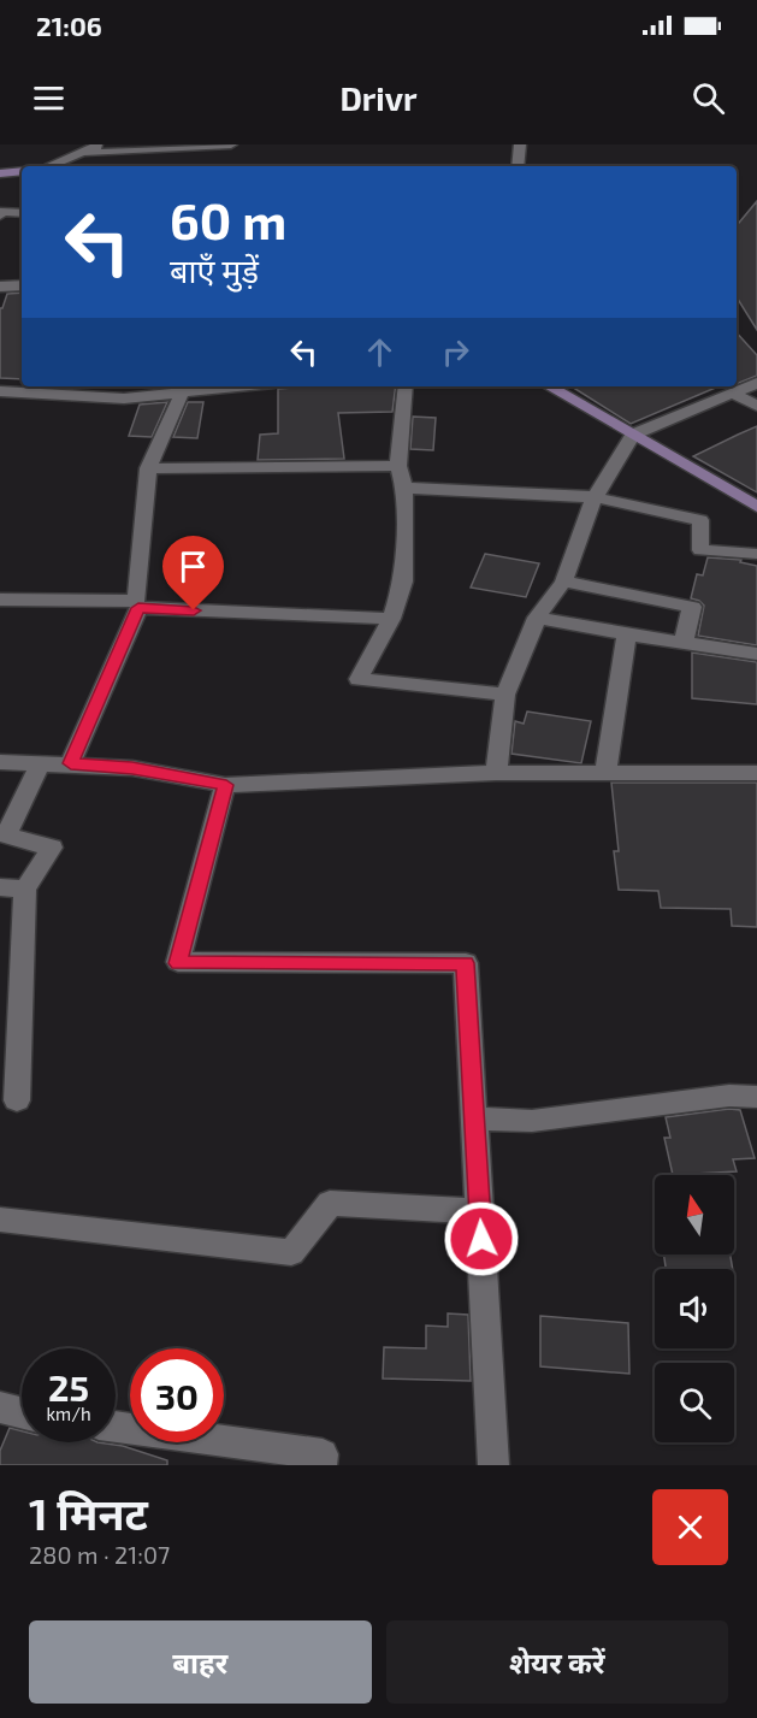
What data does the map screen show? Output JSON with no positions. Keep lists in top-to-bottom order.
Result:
{
  "north": "top",
  "page": {
    "status": "21:06",
    "header": "Drivr",
    "turn": ["60 m", "बाएँ मुड़ें"],
    "speed": "25 km/h",
    "limit": "30",
    "heading": ["1 मिनट", "280 m · 21:07"],
    "buttons": ["बाहर", "शेयर करें"]
  }
}
